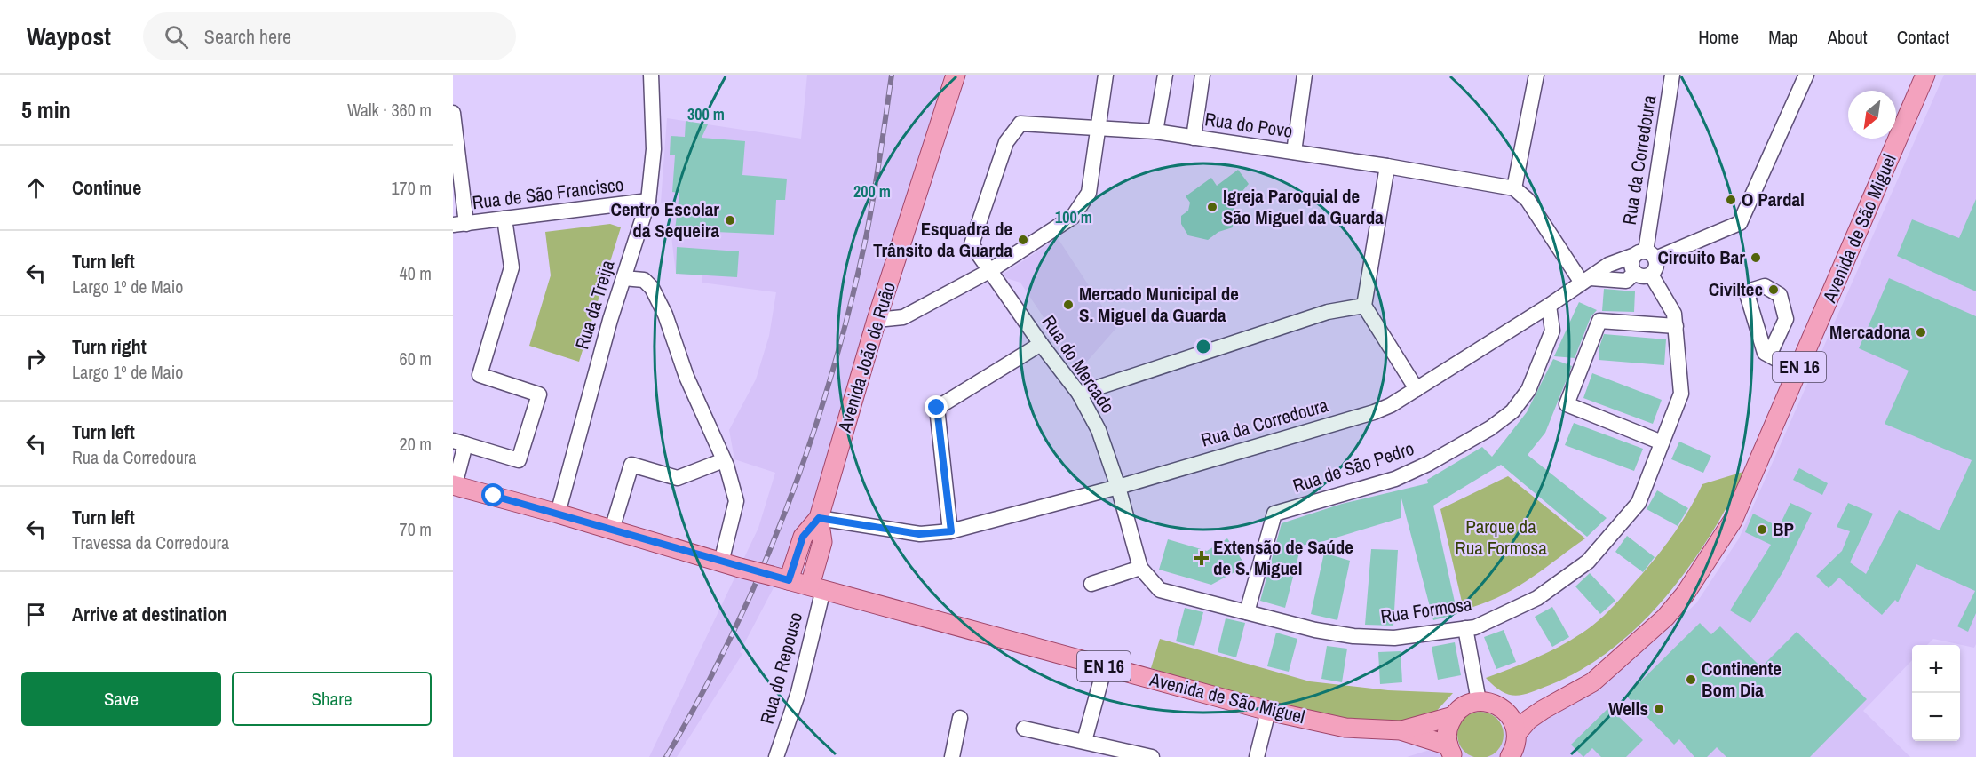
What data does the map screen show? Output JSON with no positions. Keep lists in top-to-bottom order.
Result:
{
  "streets": {
    "main road": ["Avenida de São Miguel", "Avenida João de Ruão", "EN 16"],
    "street": [
      "Rua do Povo",
      "Rua da Corredoura",
      "Rua de São Francisco",
      "Rua da Treija",
      "Rua do Mercado",
      "Rua de São Pedro",
      "Rua Formosa",
      "Rua do Repouso"
    ]
  },
  "crossings": [
    ["Rua do Povo", "Rua do Mercado"],
    ["Rua da Corredoura", "Avenida João de Ruão"],
    ["Rua da Corredoura", "Rua do Mercado"],
    ["Rua da Corredoura", "Rua de São Pedro"],
    ["Rua da Corredoura", "Rua Formosa"],
    ["Rua de São Francisco", "Rua da Treija"],
    ["Avenida de São Miguel", "EN 16"],
    ["Avenida de São Miguel", "Rua do Repouso"],
    ["Rua da Treija", "EN 16"],
    ["Rua do Mercado", "Rua Formosa"],
    ["EN 16", "Rua do Repouso"],
    ["Rua de São Pedro", "Rua Formosa"]
  ],
  "parks": ["Parque da Rua Formosa"],
  "places": {
    "other": [
      "O Pardal",
      "Igreja Paroquial de São Miguel da Guarda",
      "Centro Escolar da Sequeira",
      "Esquadra de Trânsito da Guarda",
      "Circuito Bar",
      "Civiltec",
      "Mercado Municipal de S. Miguel da Guarda",
      "Mercadona",
      "BP",
      "Continente Bom Dia",
      "Wells"
    ],
    "health": ["Extensão de Saúde de S. Miguel"]
  },
  "north": "bottom left",
  "page": {
    "header": "Waypost",
    "search": "Search here",
    "nav": [
      "Home",
      "Map",
      "About",
      "Contact"
    ],
    "heading": ["5 min", "Walk · 360 m"],
    "list": [
      ["Continue", "170 m"],
      ["Turn left", "Largo 1º de Maio", "40 m"],
      ["Turn right", "Largo 1º de Maio", "60 m"],
      ["Turn left", "Rua da Corredoura", "20 m"],
      ["Turn left", "Travessa da Corredoura", "70 m"],
      "Arrive at destination"
    ],
    "map_buttons": ["+", "−"],
    "buttons": ["Save", "Share"]
  },
  "rings": ["300 m", "200 m", "100 m"]
}
